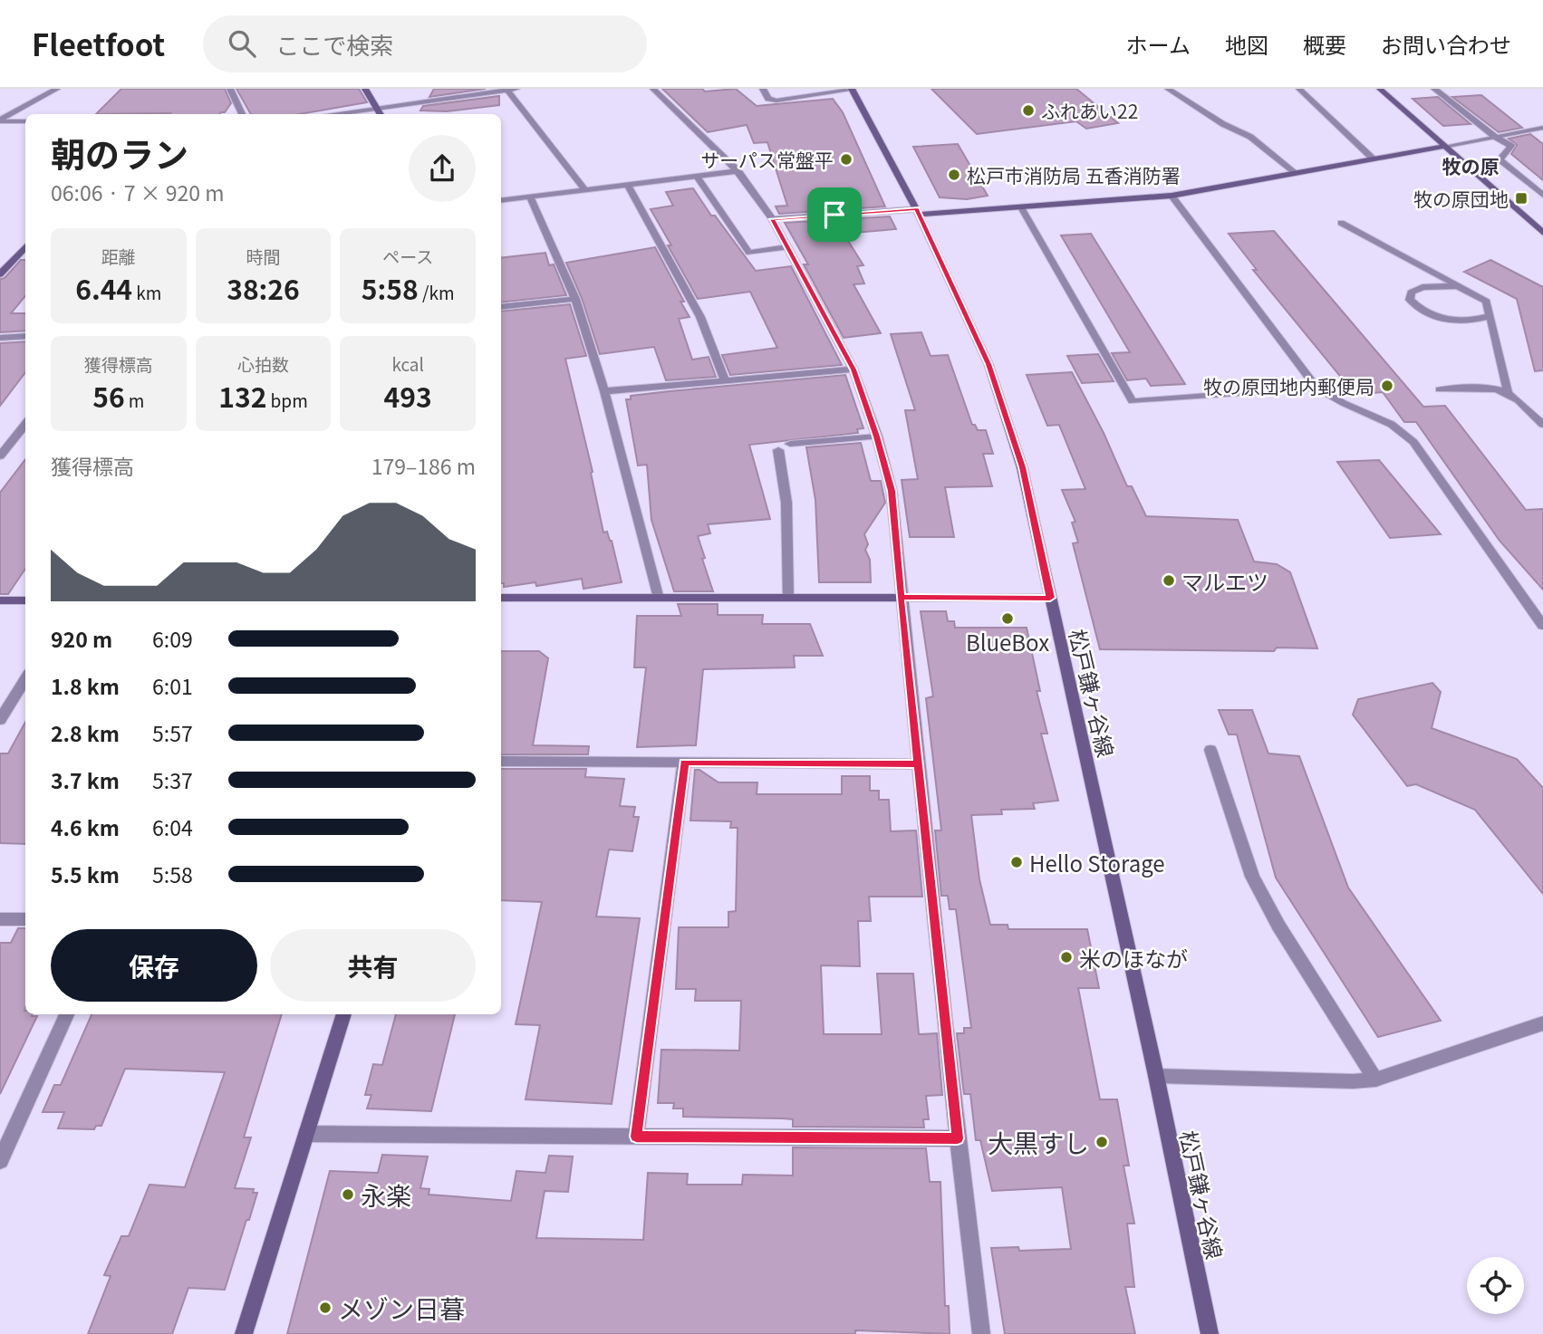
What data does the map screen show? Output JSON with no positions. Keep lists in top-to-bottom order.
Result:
{
  "streets": {
    "street": ["松戸鎌ヶ谷線"]
  },
  "districts": ["牧の原"],
  "places": {
    "other": [
      "ふれあい22",
      "サーパス常盤平",
      "松戸市消防局 五香消防署",
      "牧の原団地内郵便局",
      "マルエツ",
      "BlueBox",
      "Hello Storage",
      "米のほなが",
      "大黒すし",
      "永楽",
      "メゾン日暮"
    ],
    "transit": ["牧の原団地"]
  },
  "page": {
    "header": "Fleetfoot",
    "search": "ここで検索",
    "nav": [
      "ホーム",
      "地図",
      "概要",
      "お問い合わせ"
    ],
    "heading": ["朝のラン", "06:06 · 7 × 920 m"],
    "stats": [
      ["距離", "6.44 km"],
      ["時間", "38:26"],
      ["ペース", "5:58 /km"],
      ["獲得標高", "56 m"],
      ["心拍数", "132 bpm"],
      ["kcal", "493"]
    ],
    "chart": ["獲得標高", "179–186 m"],
    "list": [
      {
        "name": "920 m",
        "note": "6:09"
      },
      {
        "name": "1.8 km",
        "note": "6:01"
      },
      {
        "name": "2.8 km",
        "note": "5:57"
      },
      {
        "name": "3.7 km",
        "note": "5:37"
      },
      {
        "name": "4.6 km",
        "note": "6:04"
      },
      {
        "name": "5.5 km",
        "note": "5:58"
      }
    ],
    "buttons": ["保存", "共有"]
  }
}
